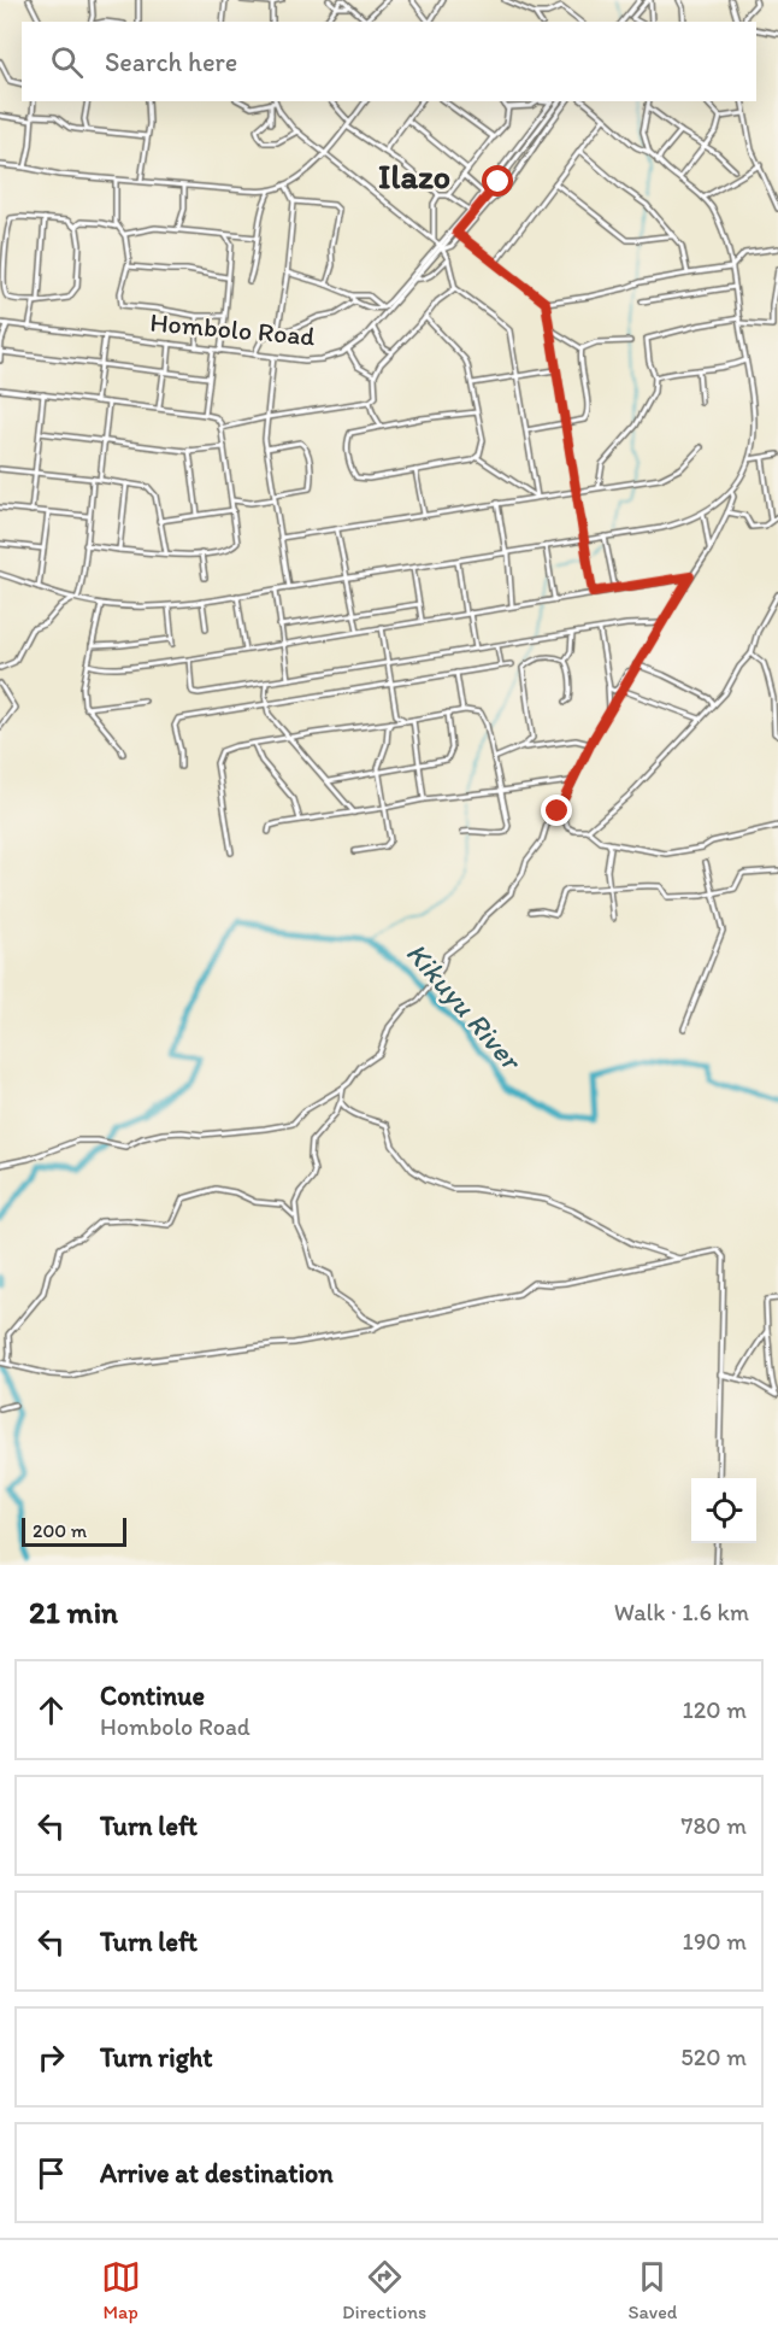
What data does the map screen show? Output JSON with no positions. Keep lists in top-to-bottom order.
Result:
{
  "streets": {
    "street": ["Hombolo Road"]
  },
  "districts": ["Ilazo"],
  "water": ["Kikuyu River"],
  "scale_bar": "200 m",
  "page": {
    "search": "Search here",
    "scale": "200 m",
    "heading": ["21 min", "Walk · 1.6 km"],
    "list": [
      ["Continue", "Hombolo Road", "120 m"],
      ["Turn left", "780 m"],
      ["Turn left", "190 m"],
      ["Turn right", "520 m"],
      "Arrive at destination"
    ],
    "nav": ["Map", "Directions", "Saved"]
  }
}
